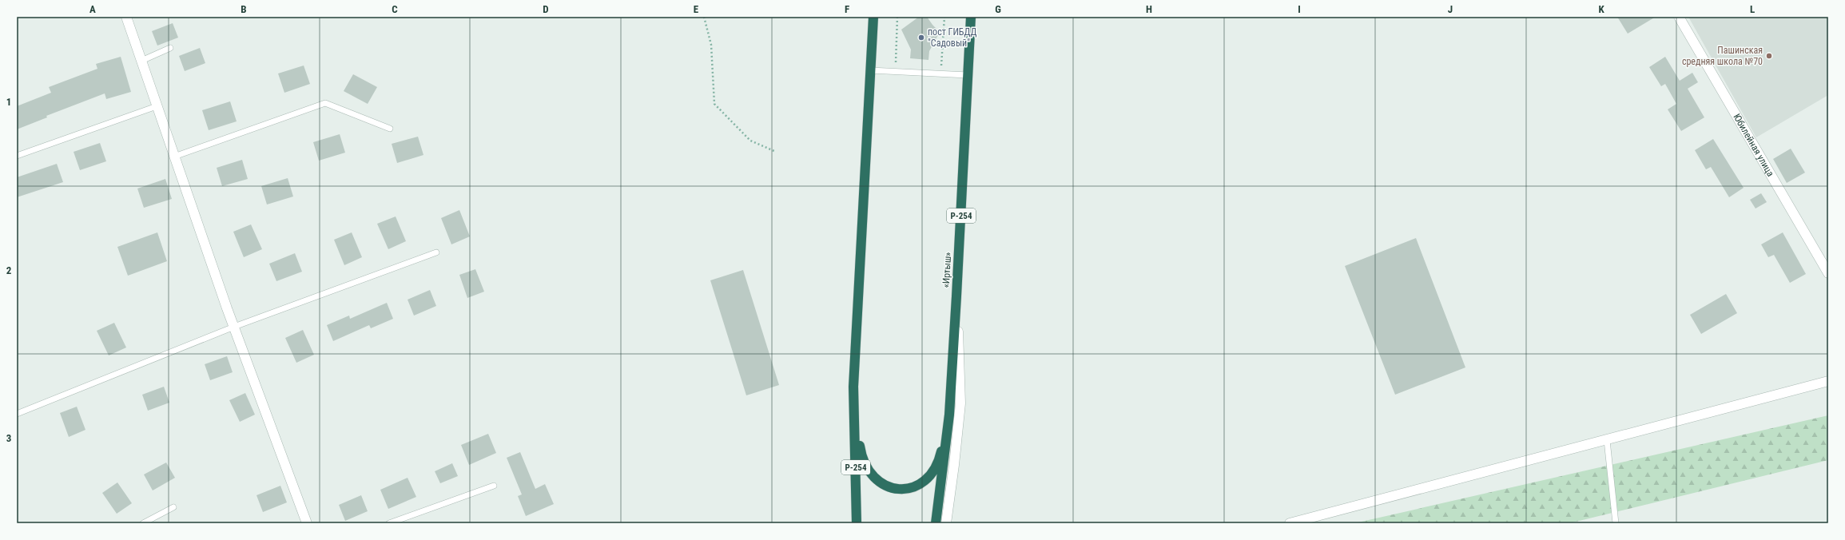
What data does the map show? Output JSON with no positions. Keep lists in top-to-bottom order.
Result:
{
  "streets": {
    "highway": ["Р-254", "«Иртыш»"],
    "street": ["Юбилейная улица"]
  },
  "places": ["пост ГИБДД \"Садовый\"", "Пашинская средняя школа №70"],
  "grid": {
    "columns": [
      "A",
      "B",
      "C",
      "D",
      "E",
      "F",
      "G",
      "H",
      "I",
      "J",
      "K",
      "L"
    ],
    "rows": ["1", "2", "3"]
  }
}
